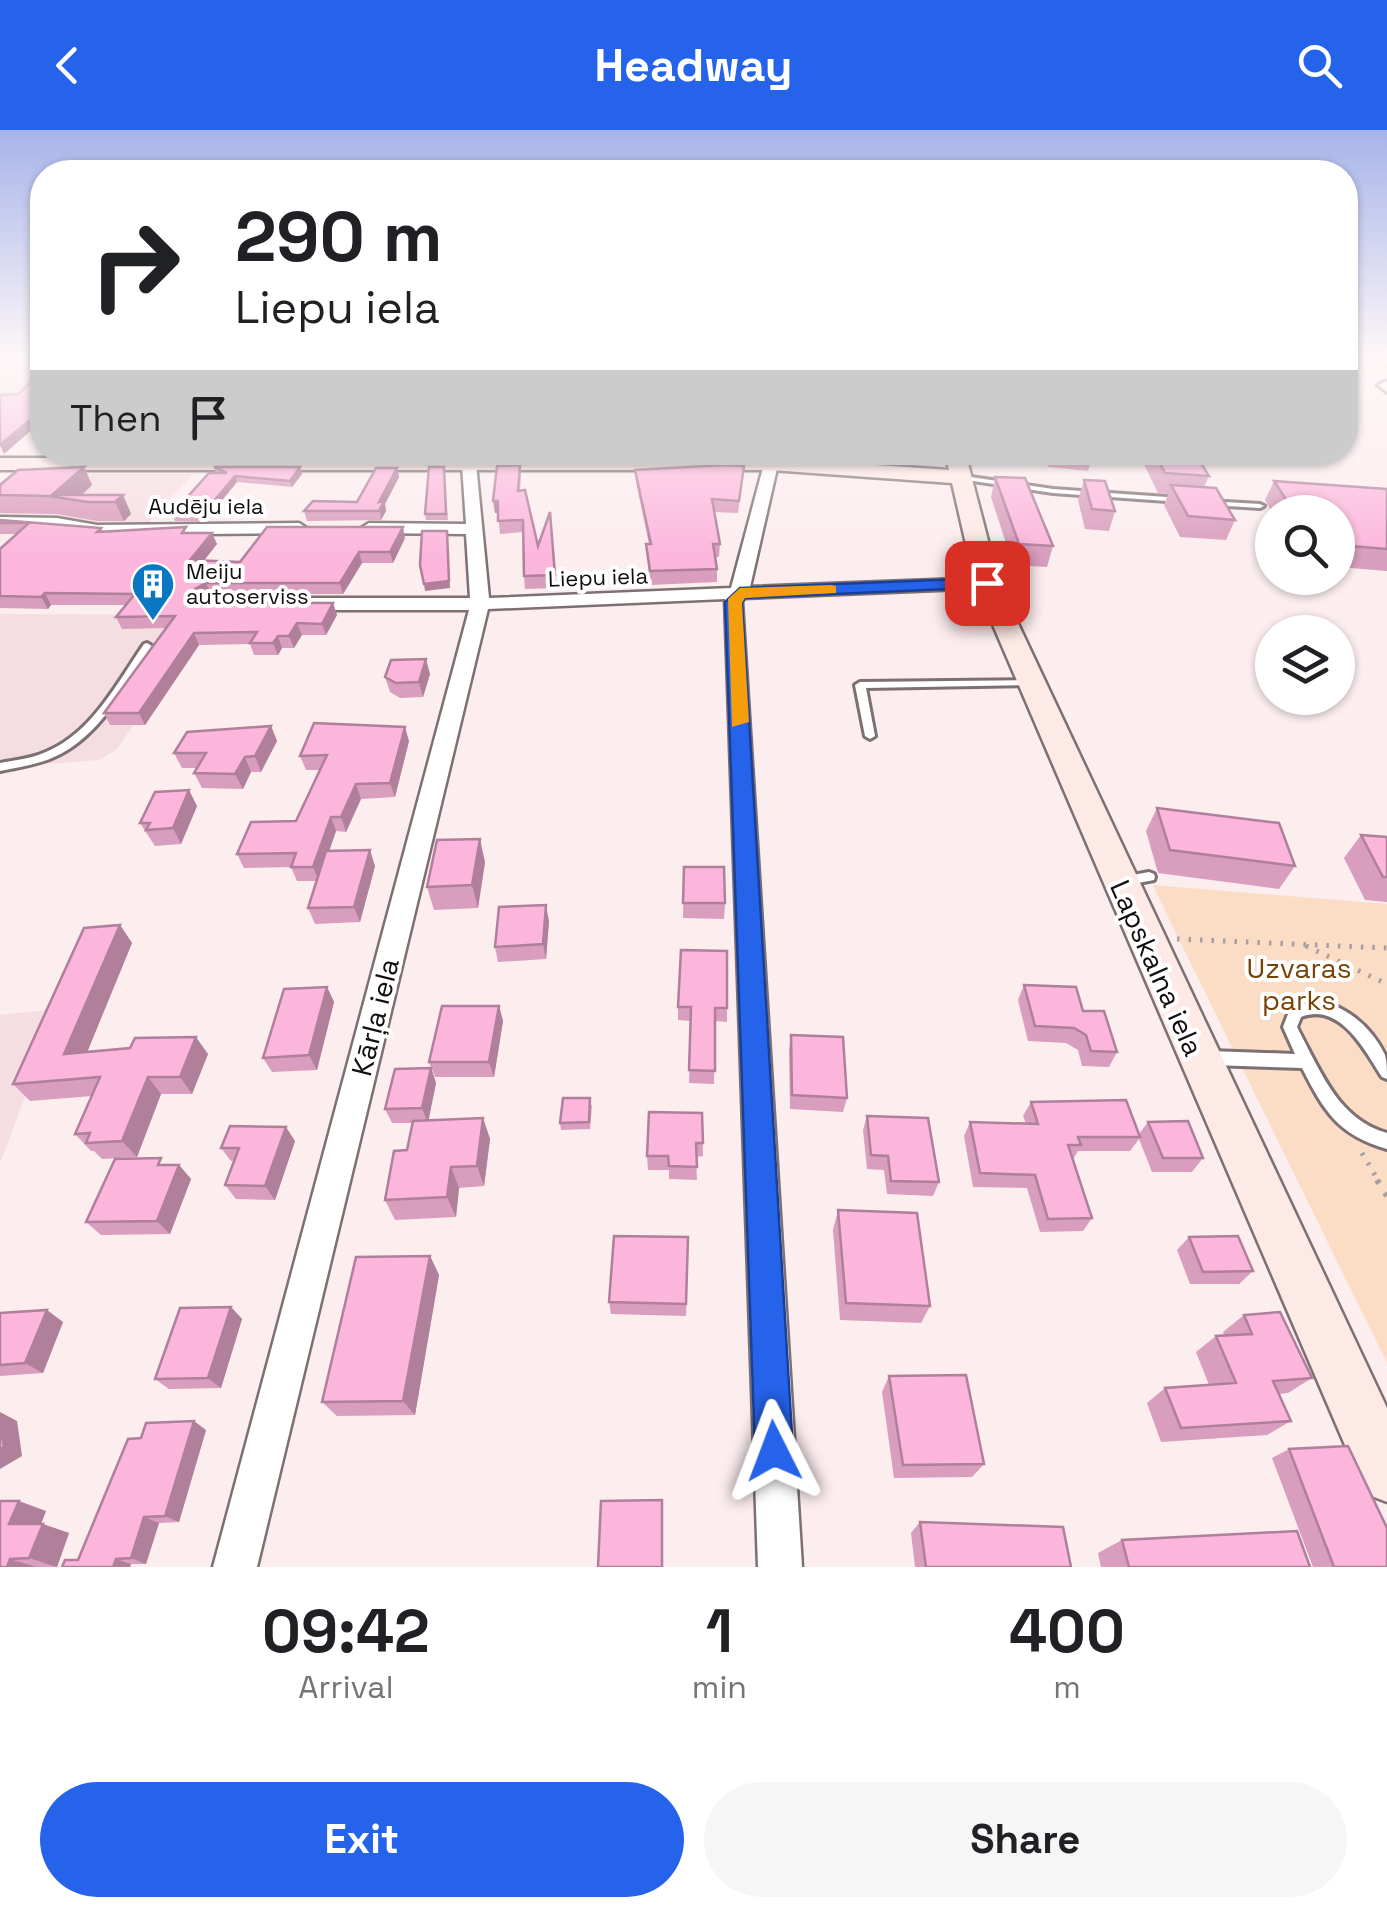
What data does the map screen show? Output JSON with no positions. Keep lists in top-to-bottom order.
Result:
{
  "streets": {
    "street": [
      "Audēju iela",
      "Liepu iela",
      "Lapskalna iela",
      "Kārļa iela"
    ]
  },
  "crossings": [
    ["Liepu iela", "Lapskalna iela"],
    ["Liepu iela", "Kārļa iela"]
  ],
  "parks": ["Uzvaras parks"],
  "places": {
    "building": ["Meiju autoserviss"]
  },
  "page": {
    "header": "Headway",
    "turn": ["290 m", "Liepu iela"],
    "then": "Then",
    "eta": [
      "09:42",
      "Arrival",
      "1",
      "min",
      "400",
      "m"
    ],
    "buttons": ["Exit", "Share"]
  }
}
